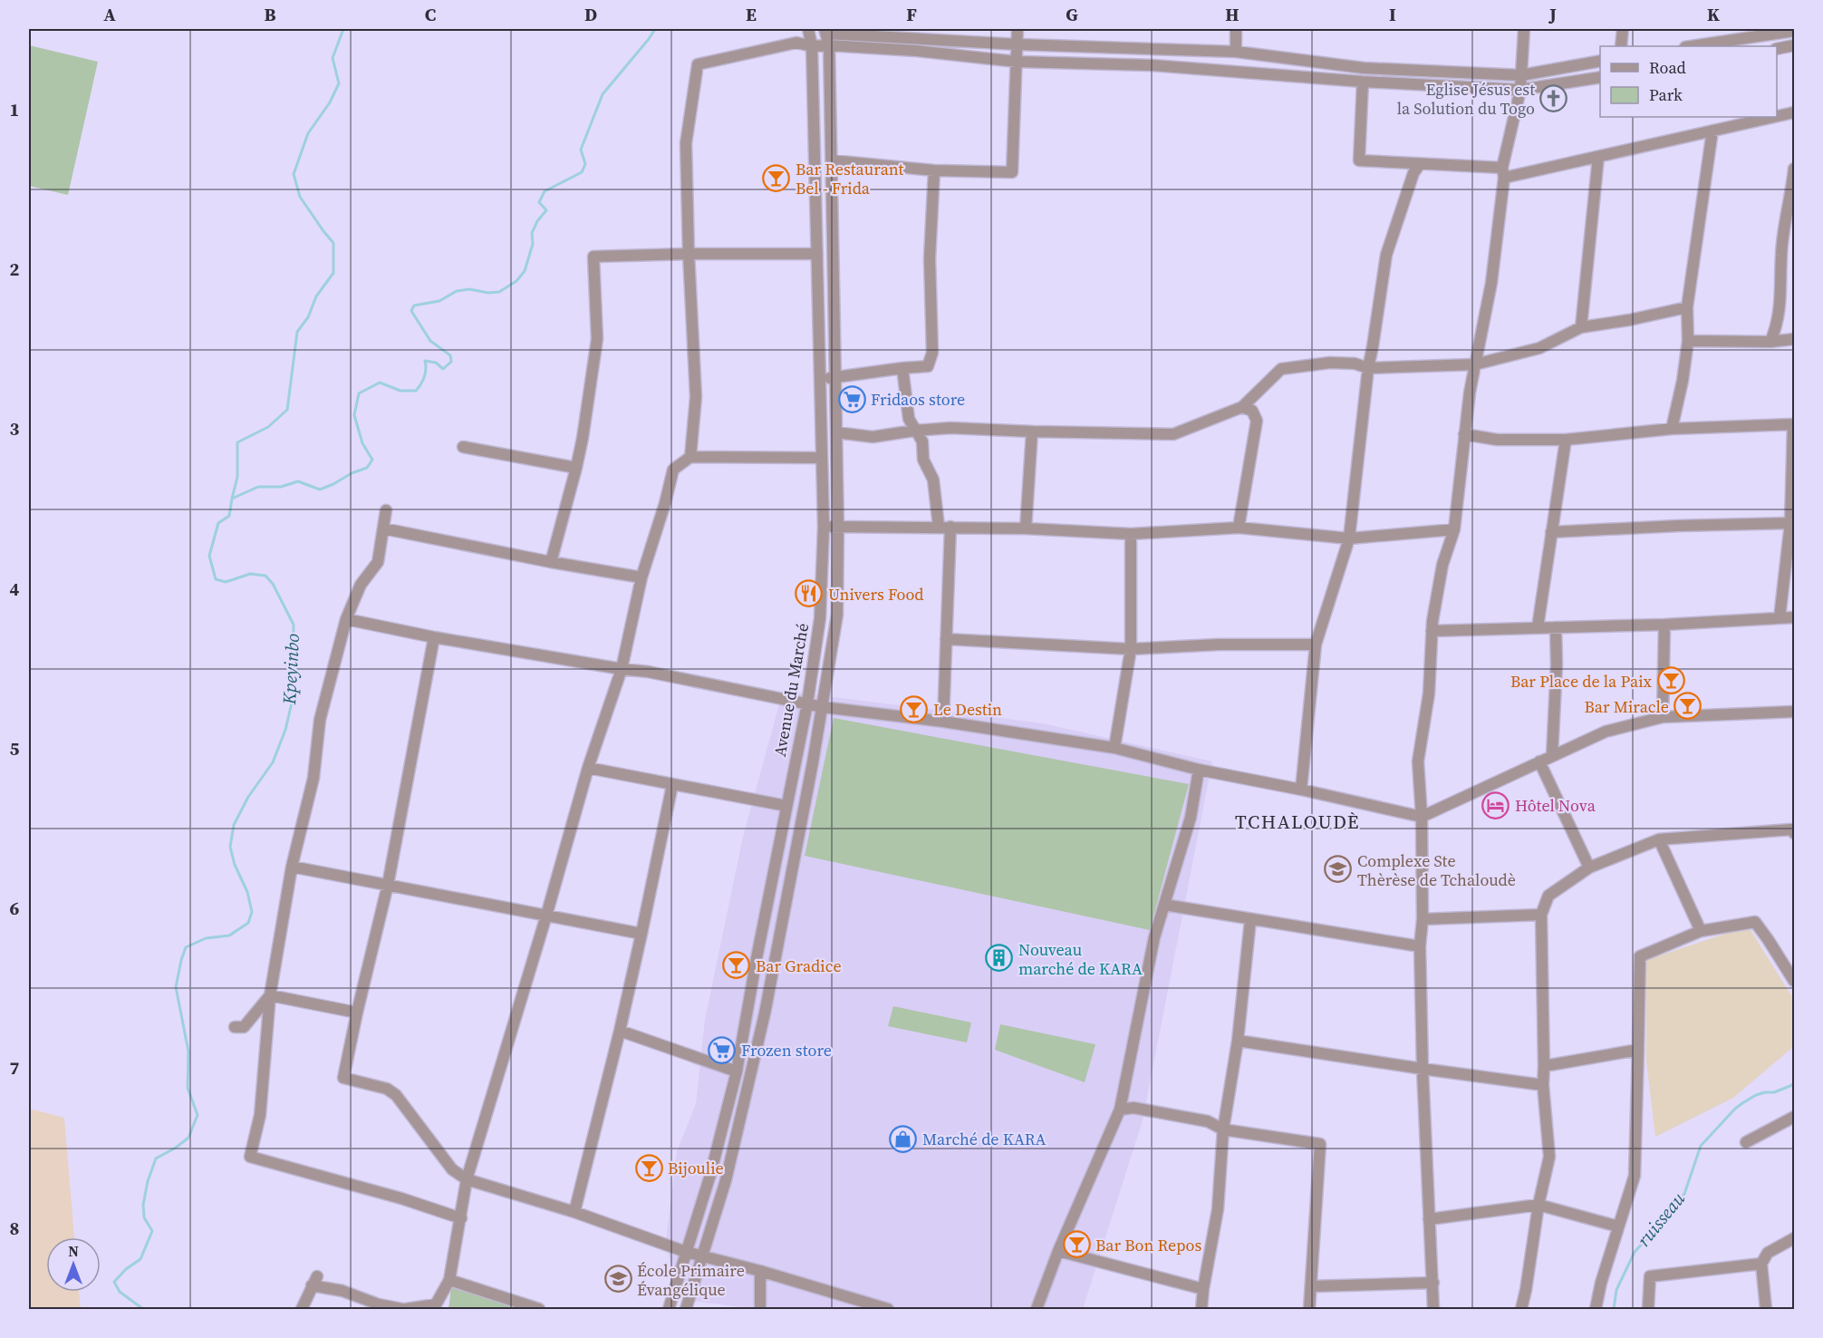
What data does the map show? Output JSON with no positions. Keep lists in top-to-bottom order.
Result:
{
  "streets": {
    "street": ["Avenue du Marché"]
  },
  "districts": ["TCHALOUDÈ"],
  "water": ["Kpeyinbo", "ruisseau"],
  "places": {
    "church": ["Eglise Jésus est la Solution du Togo"],
    "bar": [
      "Bar Restaurant Bel - Frida",
      "Bar Place de la Paix",
      "Bar Miracle",
      "Le Destin",
      "Bar Gradice",
      "Bijoulie",
      "Bar Bon Repos"
    ],
    "supermarket": ["Fridaos store", "Frozen store"],
    "restaurant": ["Univers Food"],
    "hotel": ["Hôtel Nova"],
    "school or university": ["Complexe Ste Thèrèse de Tchaloudè", "École Primaire Évangélique"],
    "building": ["Nouveau marché de KARA"],
    "shop": ["Marché de KARA"]
  },
  "legend": ["Road", "Park"],
  "north": "top",
  "grid": {
    "columns": [
      "A",
      "B",
      "C",
      "D",
      "E",
      "F",
      "G",
      "H",
      "I",
      "J",
      "K"
    ],
    "rows": [
      "1",
      "2",
      "3",
      "4",
      "5",
      "6",
      "7",
      "8"
    ]
  }
}
